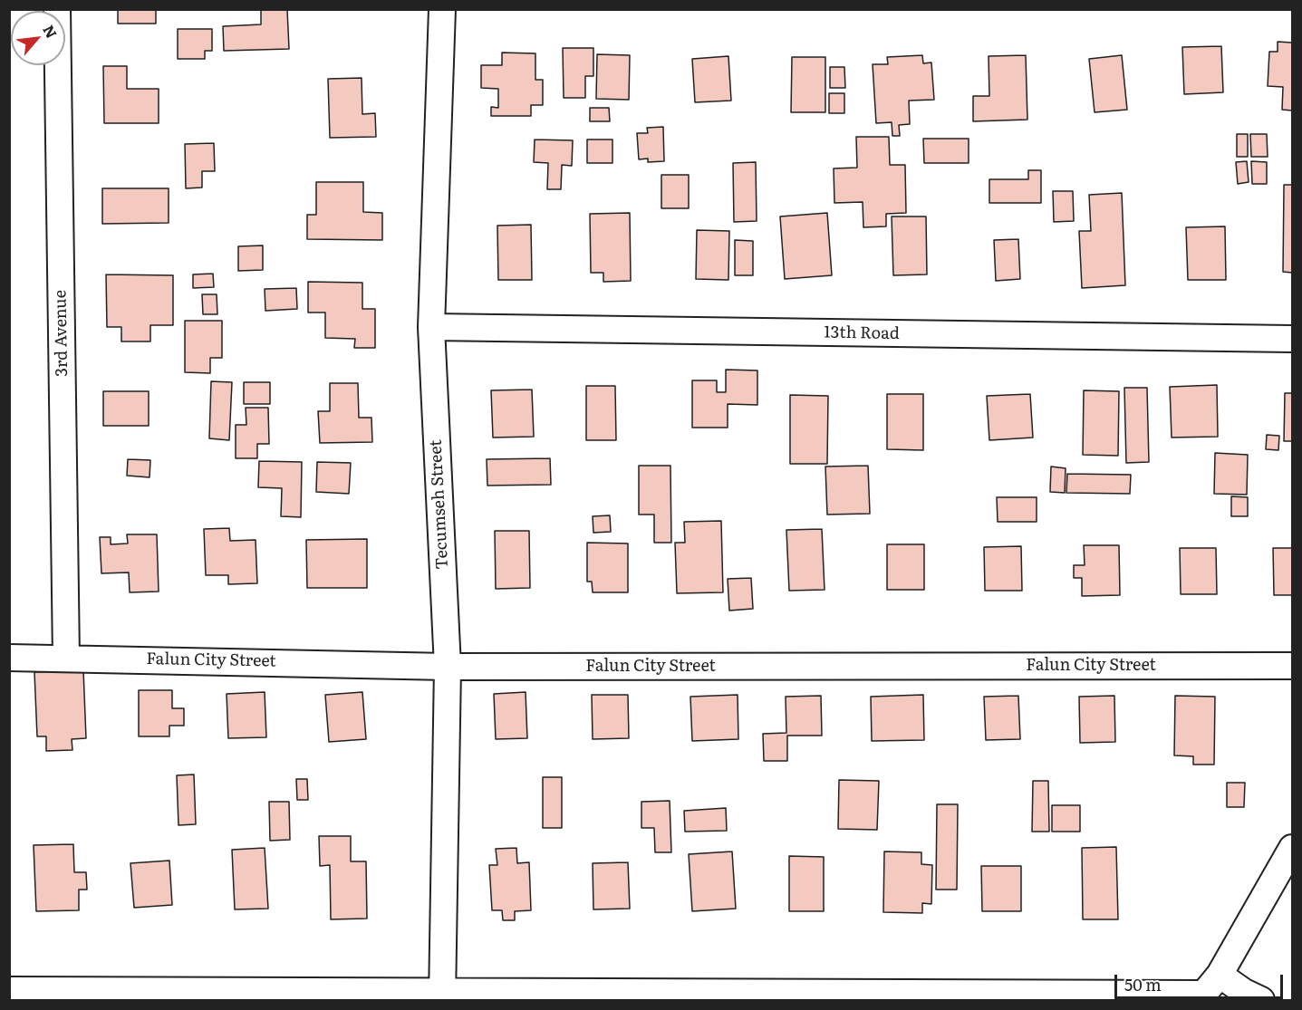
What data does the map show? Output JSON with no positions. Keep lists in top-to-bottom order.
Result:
{
  "streets": {
    "street": [
      "3rd Avenue",
      "13th Road",
      "Tecumseh Street",
      "Falun City Street"
    ]
  },
  "crossings": [
    ["3rd Avenue", "Falun City Street"],
    ["13th Road", "Tecumseh Street"],
    ["Tecumseh Street", "Falun City Street"]
  ],
  "scale_bar": "50 m",
  "north": "top right"
}
